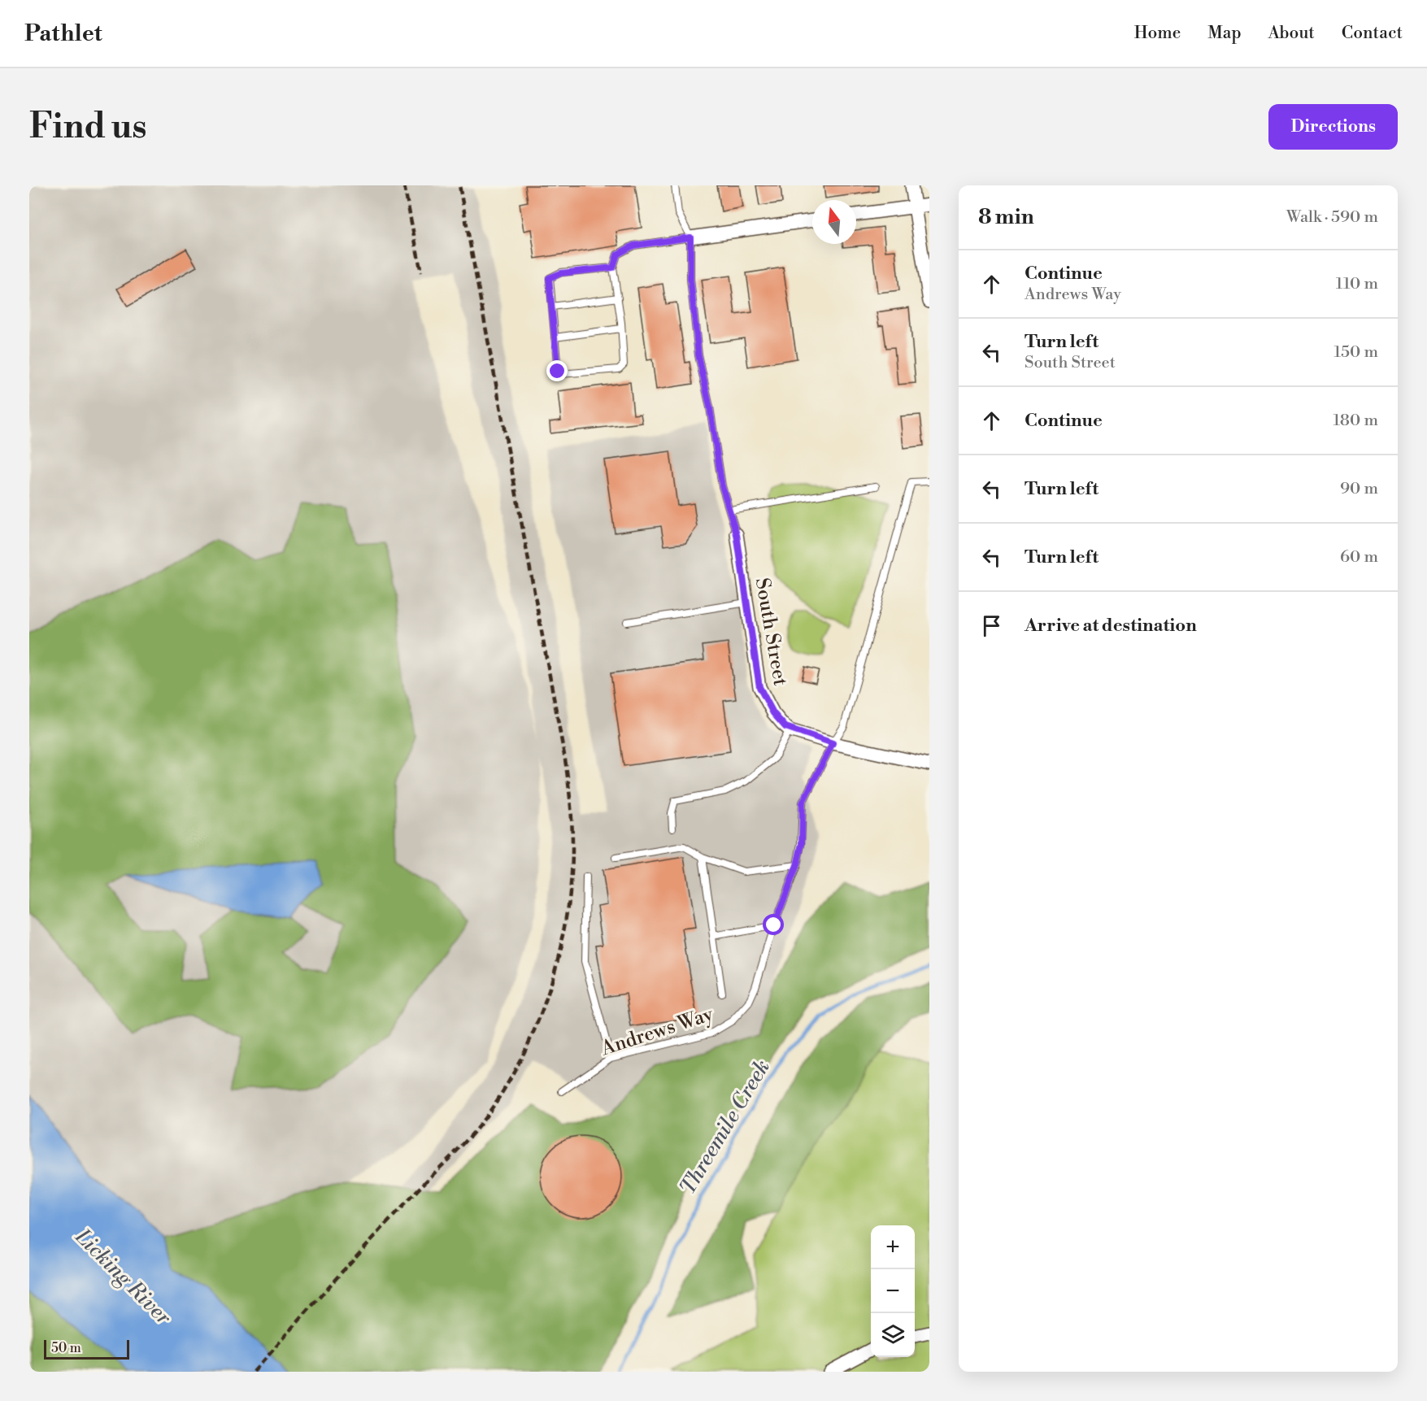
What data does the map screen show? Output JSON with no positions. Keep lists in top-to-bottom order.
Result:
{
  "streets": {
    "street": ["South Street"],
    "lane": ["Andrews Way"]
  },
  "water": ["Threemile Creek", "Licking River"],
  "scale_bar": "50 m",
  "north": "top",
  "page": {
    "header": "Pathlet",
    "nav": [
      "Home",
      "Map",
      "About",
      "Contact"
    ],
    "buttons": "Directions",
    "title": "Find us",
    "heading": ["8 min", "Walk · 590 m"],
    "list": [
      ["Continue", "Andrews Way", "110 m"],
      ["Turn left", "South Street", "150 m"],
      ["Continue", "180 m"],
      ["Turn left", "90 m"],
      ["Turn left", "60 m"],
      "Arrive at destination"
    ],
    "map_buttons": ["+", "−"],
    "scale": "50 m"
  }
}
